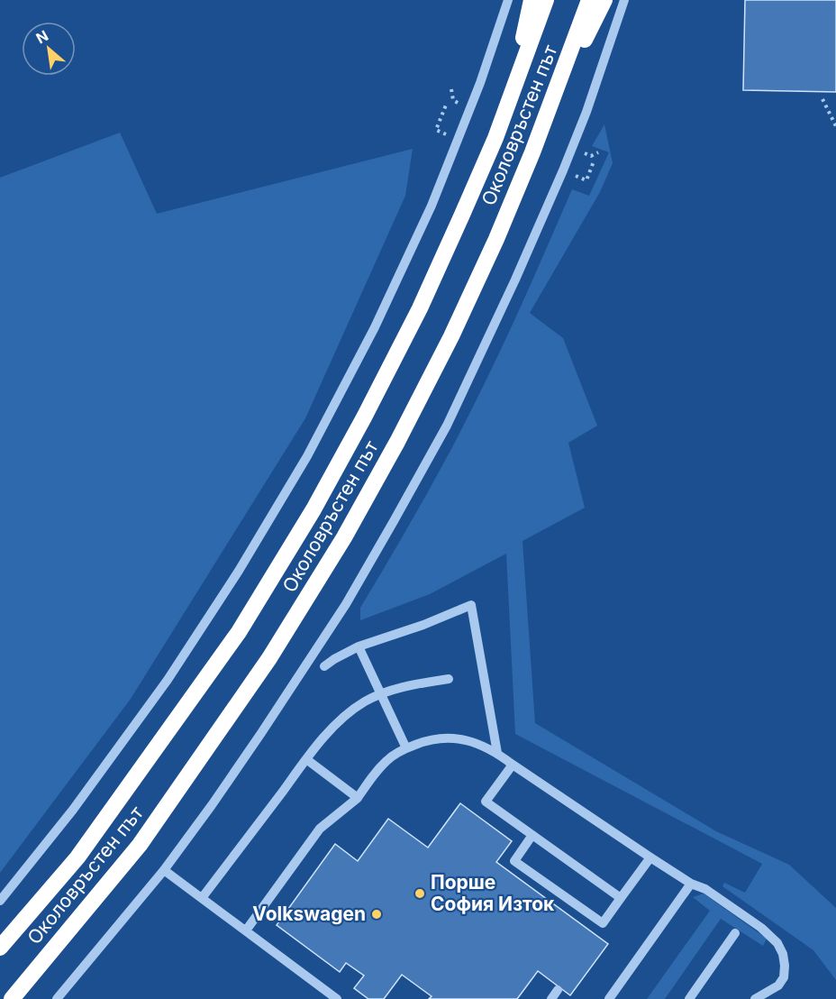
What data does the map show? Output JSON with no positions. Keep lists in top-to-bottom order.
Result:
{
  "streets": {
    "highway": ["Околовръстен път"]
  },
  "places": ["Порше София Изток", "Volkswagen"],
  "north": "top left"
}
